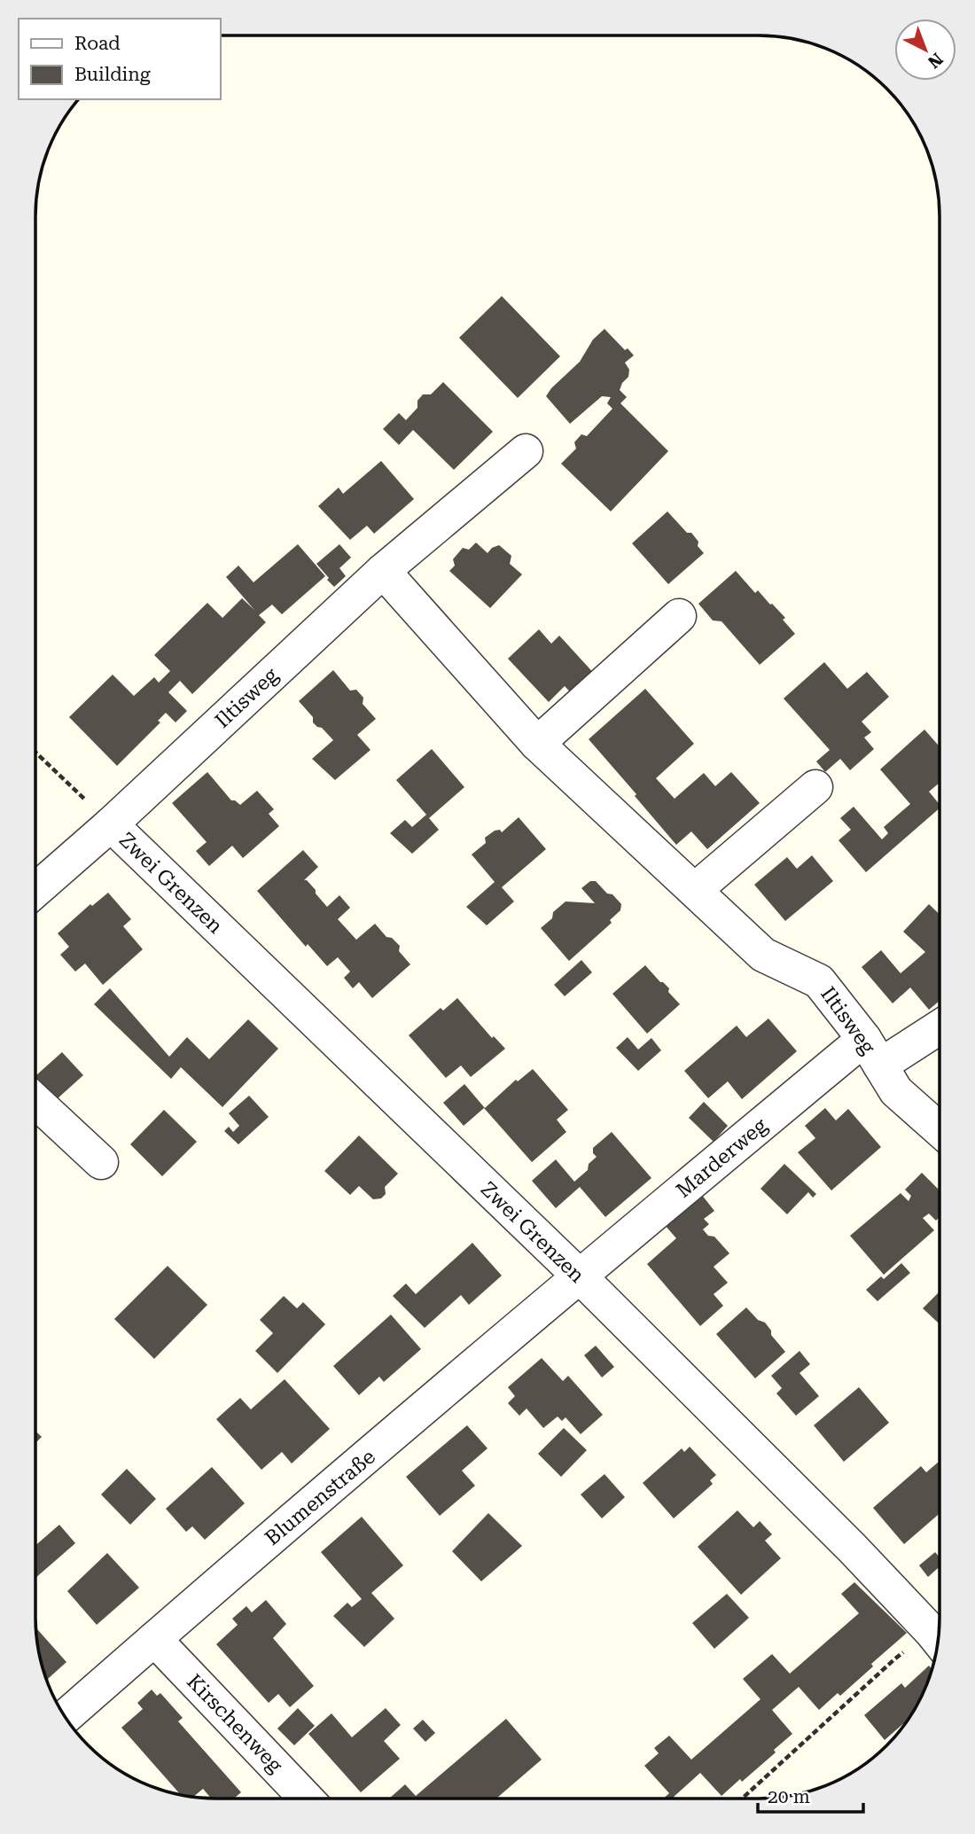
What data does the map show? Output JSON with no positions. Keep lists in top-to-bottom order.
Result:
{
  "streets": {
    "street": [
      "Iltisweg",
      "Zwei Grenzen",
      "Marderweg",
      "Blumenstraße",
      "Kirschenweg"
    ]
  },
  "crossings": [
    ["Iltisweg", "Zwei Grenzen"],
    ["Iltisweg", "Marderweg"],
    ["Zwei Grenzen", "Marderweg"],
    ["Zwei Grenzen", "Blumenstraße"],
    ["Marderweg", "Blumenstraße"],
    ["Blumenstraße", "Kirschenweg"]
  ],
  "legend": ["Road", "Building"],
  "scale_bar": "20 m",
  "north": "bottom right"
}
